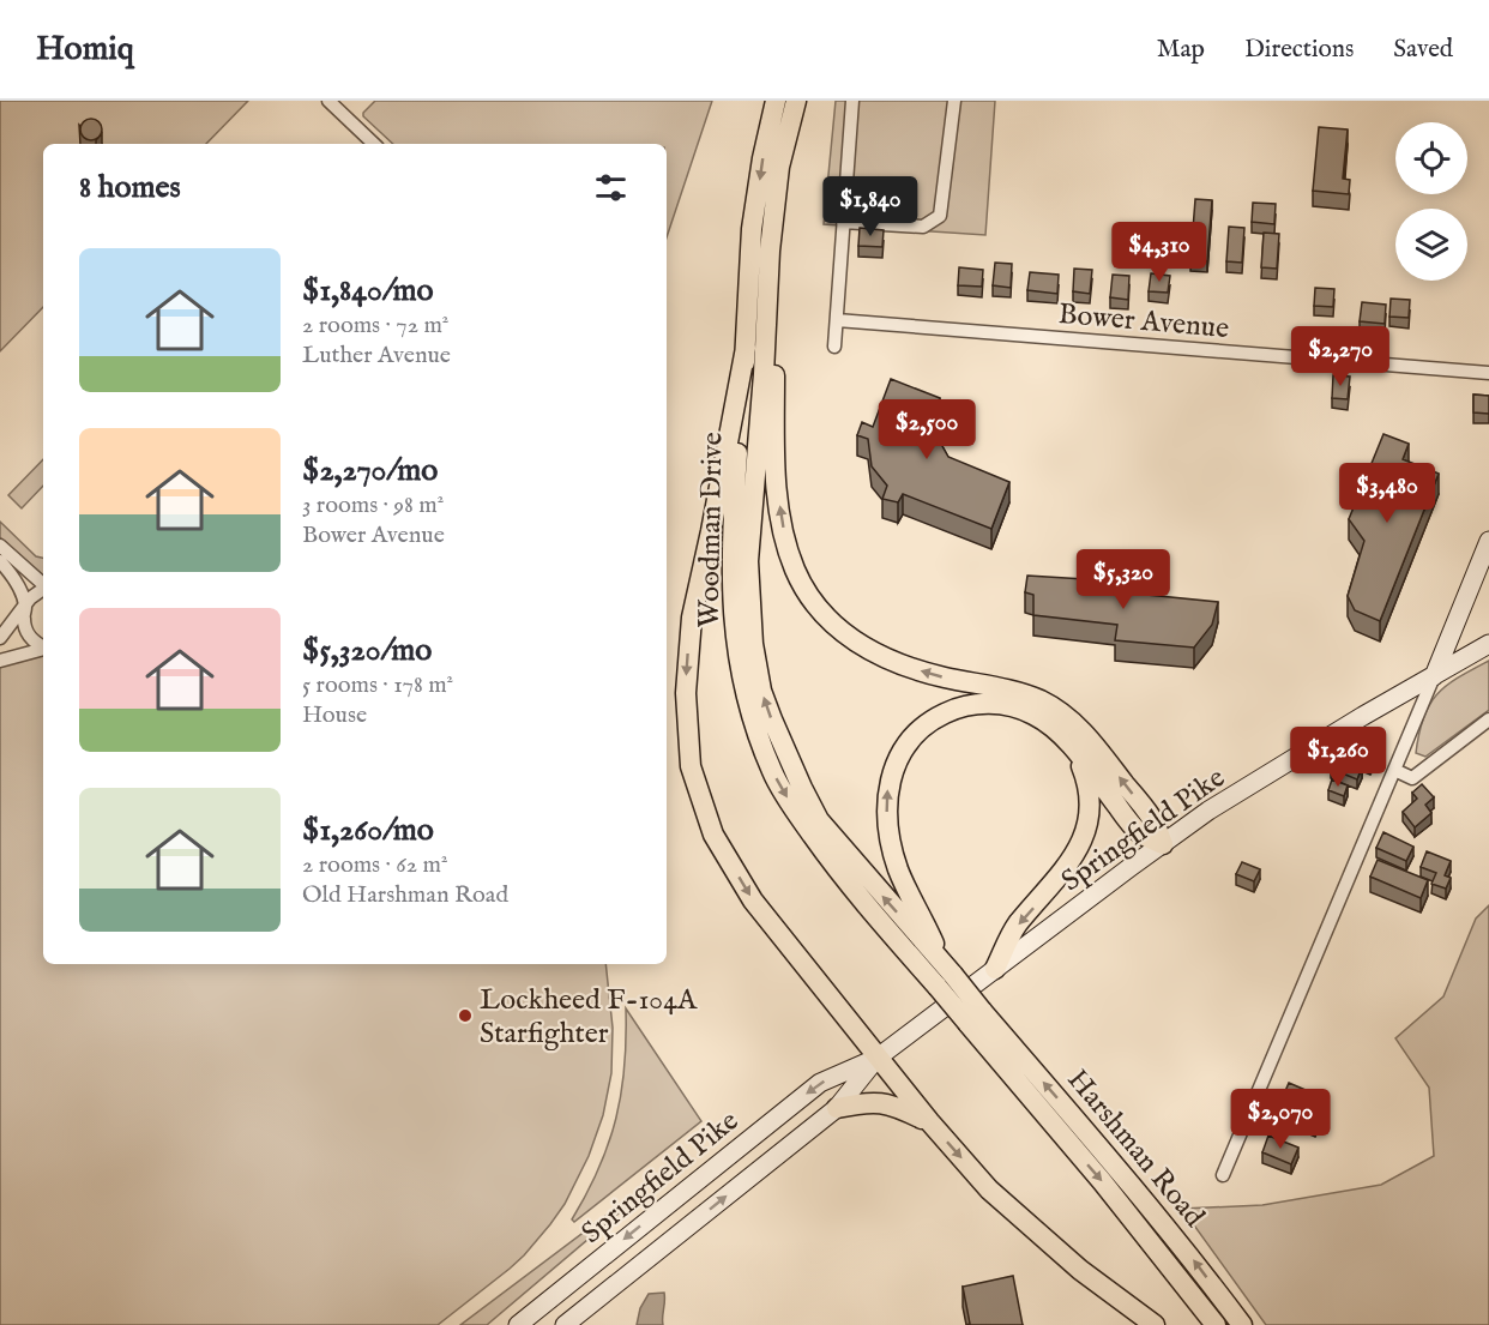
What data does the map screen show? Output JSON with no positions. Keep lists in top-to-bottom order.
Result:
{
  "streets": {
    "main road": ["Woodman Drive", "Springfield Pike", "Harshman Road"],
    "street": ["Bower Avenue"]
  },
  "places": ["Lockheed F-104A Starfighter"],
  "page": {
    "header": "Homiq",
    "nav": ["Map", "Directions", "Saved"],
    "heading": "8 homes",
    "price": [
      "$1,840",
      "$4,310",
      "$2,270",
      "$2,500",
      "$3,480",
      "$5,320",
      "$1,260",
      "$2,070"
    ],
    "list": [
      {
        "name": "$1,840/mo",
        "note": "2 rooms · 72 m² · Luther Avenue"
      },
      {
        "name": "$2,270/mo",
        "note": "3 rooms · 98 m² · Bower Avenue"
      },
      {
        "name": "$5,320/mo",
        "note": "5 rooms · 178 m² · House"
      },
      {
        "name": "$1,260/mo",
        "note": "2 rooms · 62 m² · Old Harshman Road"
      }
    ]
  }
}
